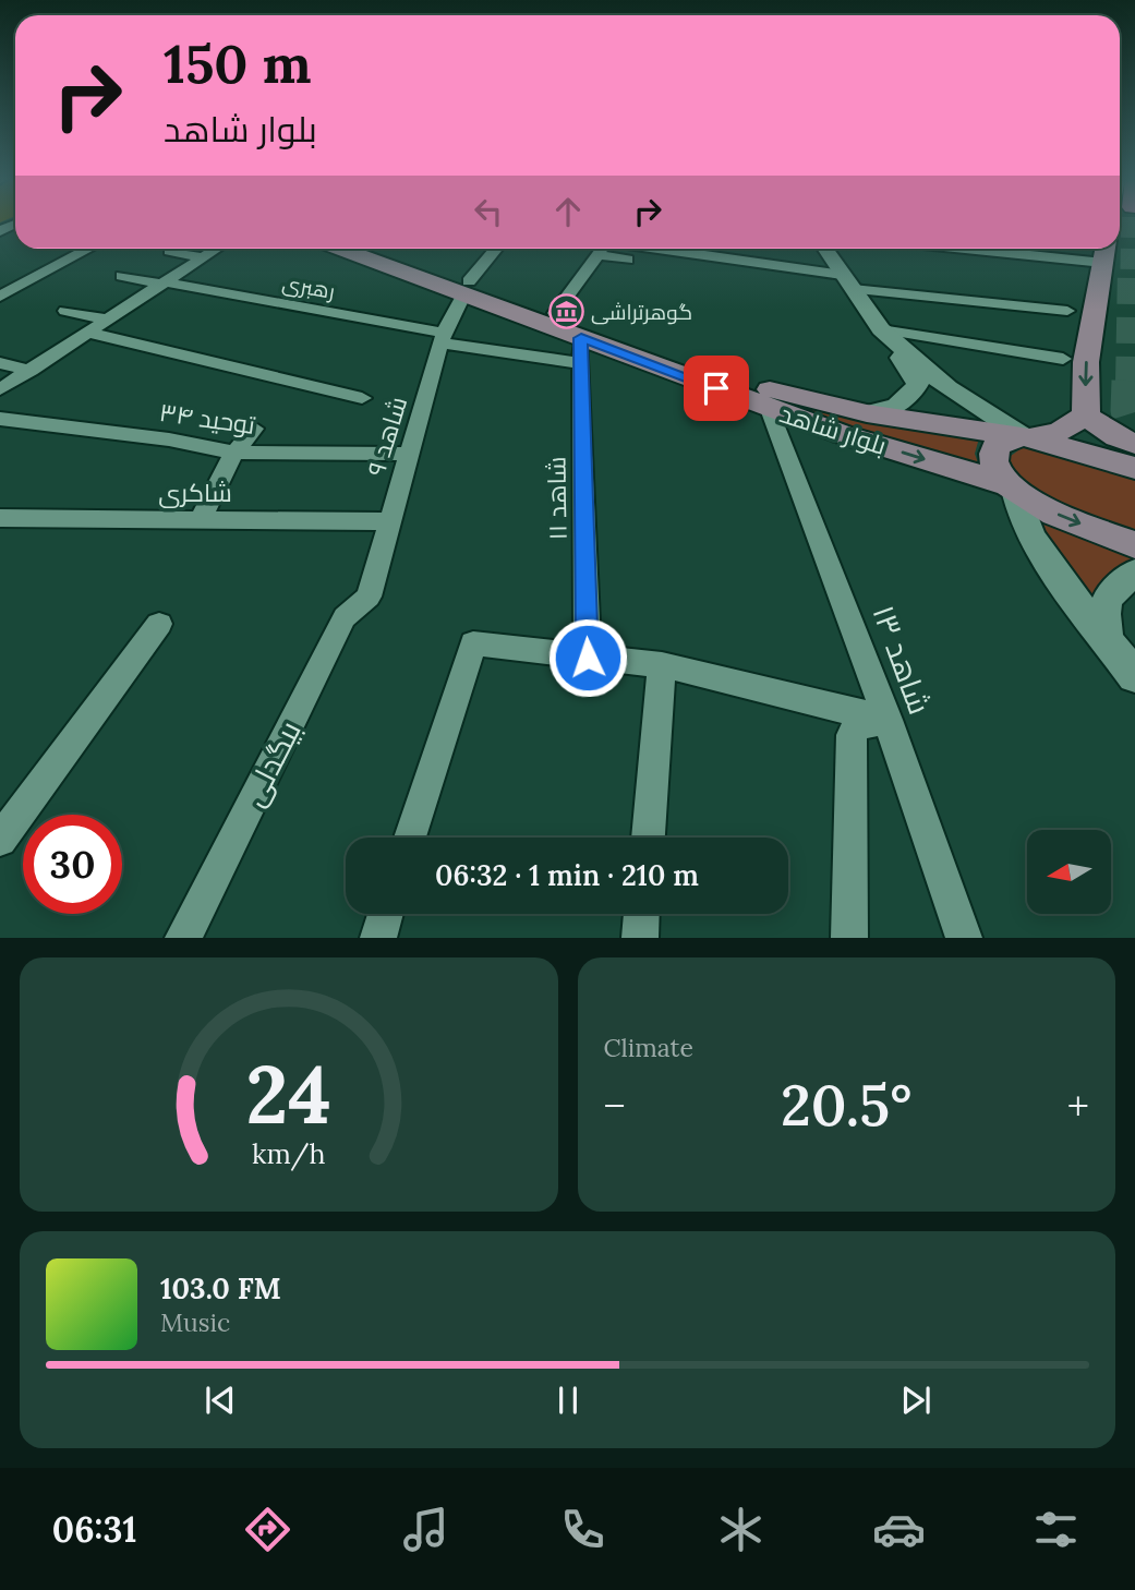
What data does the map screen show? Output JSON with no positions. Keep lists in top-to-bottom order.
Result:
{
  "streets": {
    "main road": ["بلوار شاهد"],
    "street": [
      "رهبری",
      "توحید ۳۴",
      "شاهد ۹",
      "شاکری",
      "شاهد ۱۱",
      "شاهد ۱۳",
      "بیگدلی"
    ]
  },
  "crossings": [
    ["رهبری", "شاهد ۹"],
    ["توحید ۳۴", "شاهد ۹"],
    ["بلوار شاهد", "شاهد ۹"],
    ["بلوار شاهد", "شاهد ۱۱"],
    ["بلوار شاهد", "شاهد ۱۳"],
    ["شاهد ۹", "شاکری"],
    ["شاهد ۹", "بیگدلی"]
  ],
  "places": {
    "museum": ["گوهرتراشی"]
  },
  "north": "left",
  "page": {
    "turn": ["150 m", "بلوار شاهد"],
    "limit": "30",
    "trip": "06:32 · 1 min · 210 m",
    "tile": "Climate",
    "heat": ["−", "20.5°", "+"],
    "song": ["103.0 FM", "Music"],
    "tabs": "06:31",
    "gauge": ["24", "km/h"]
  }
}
